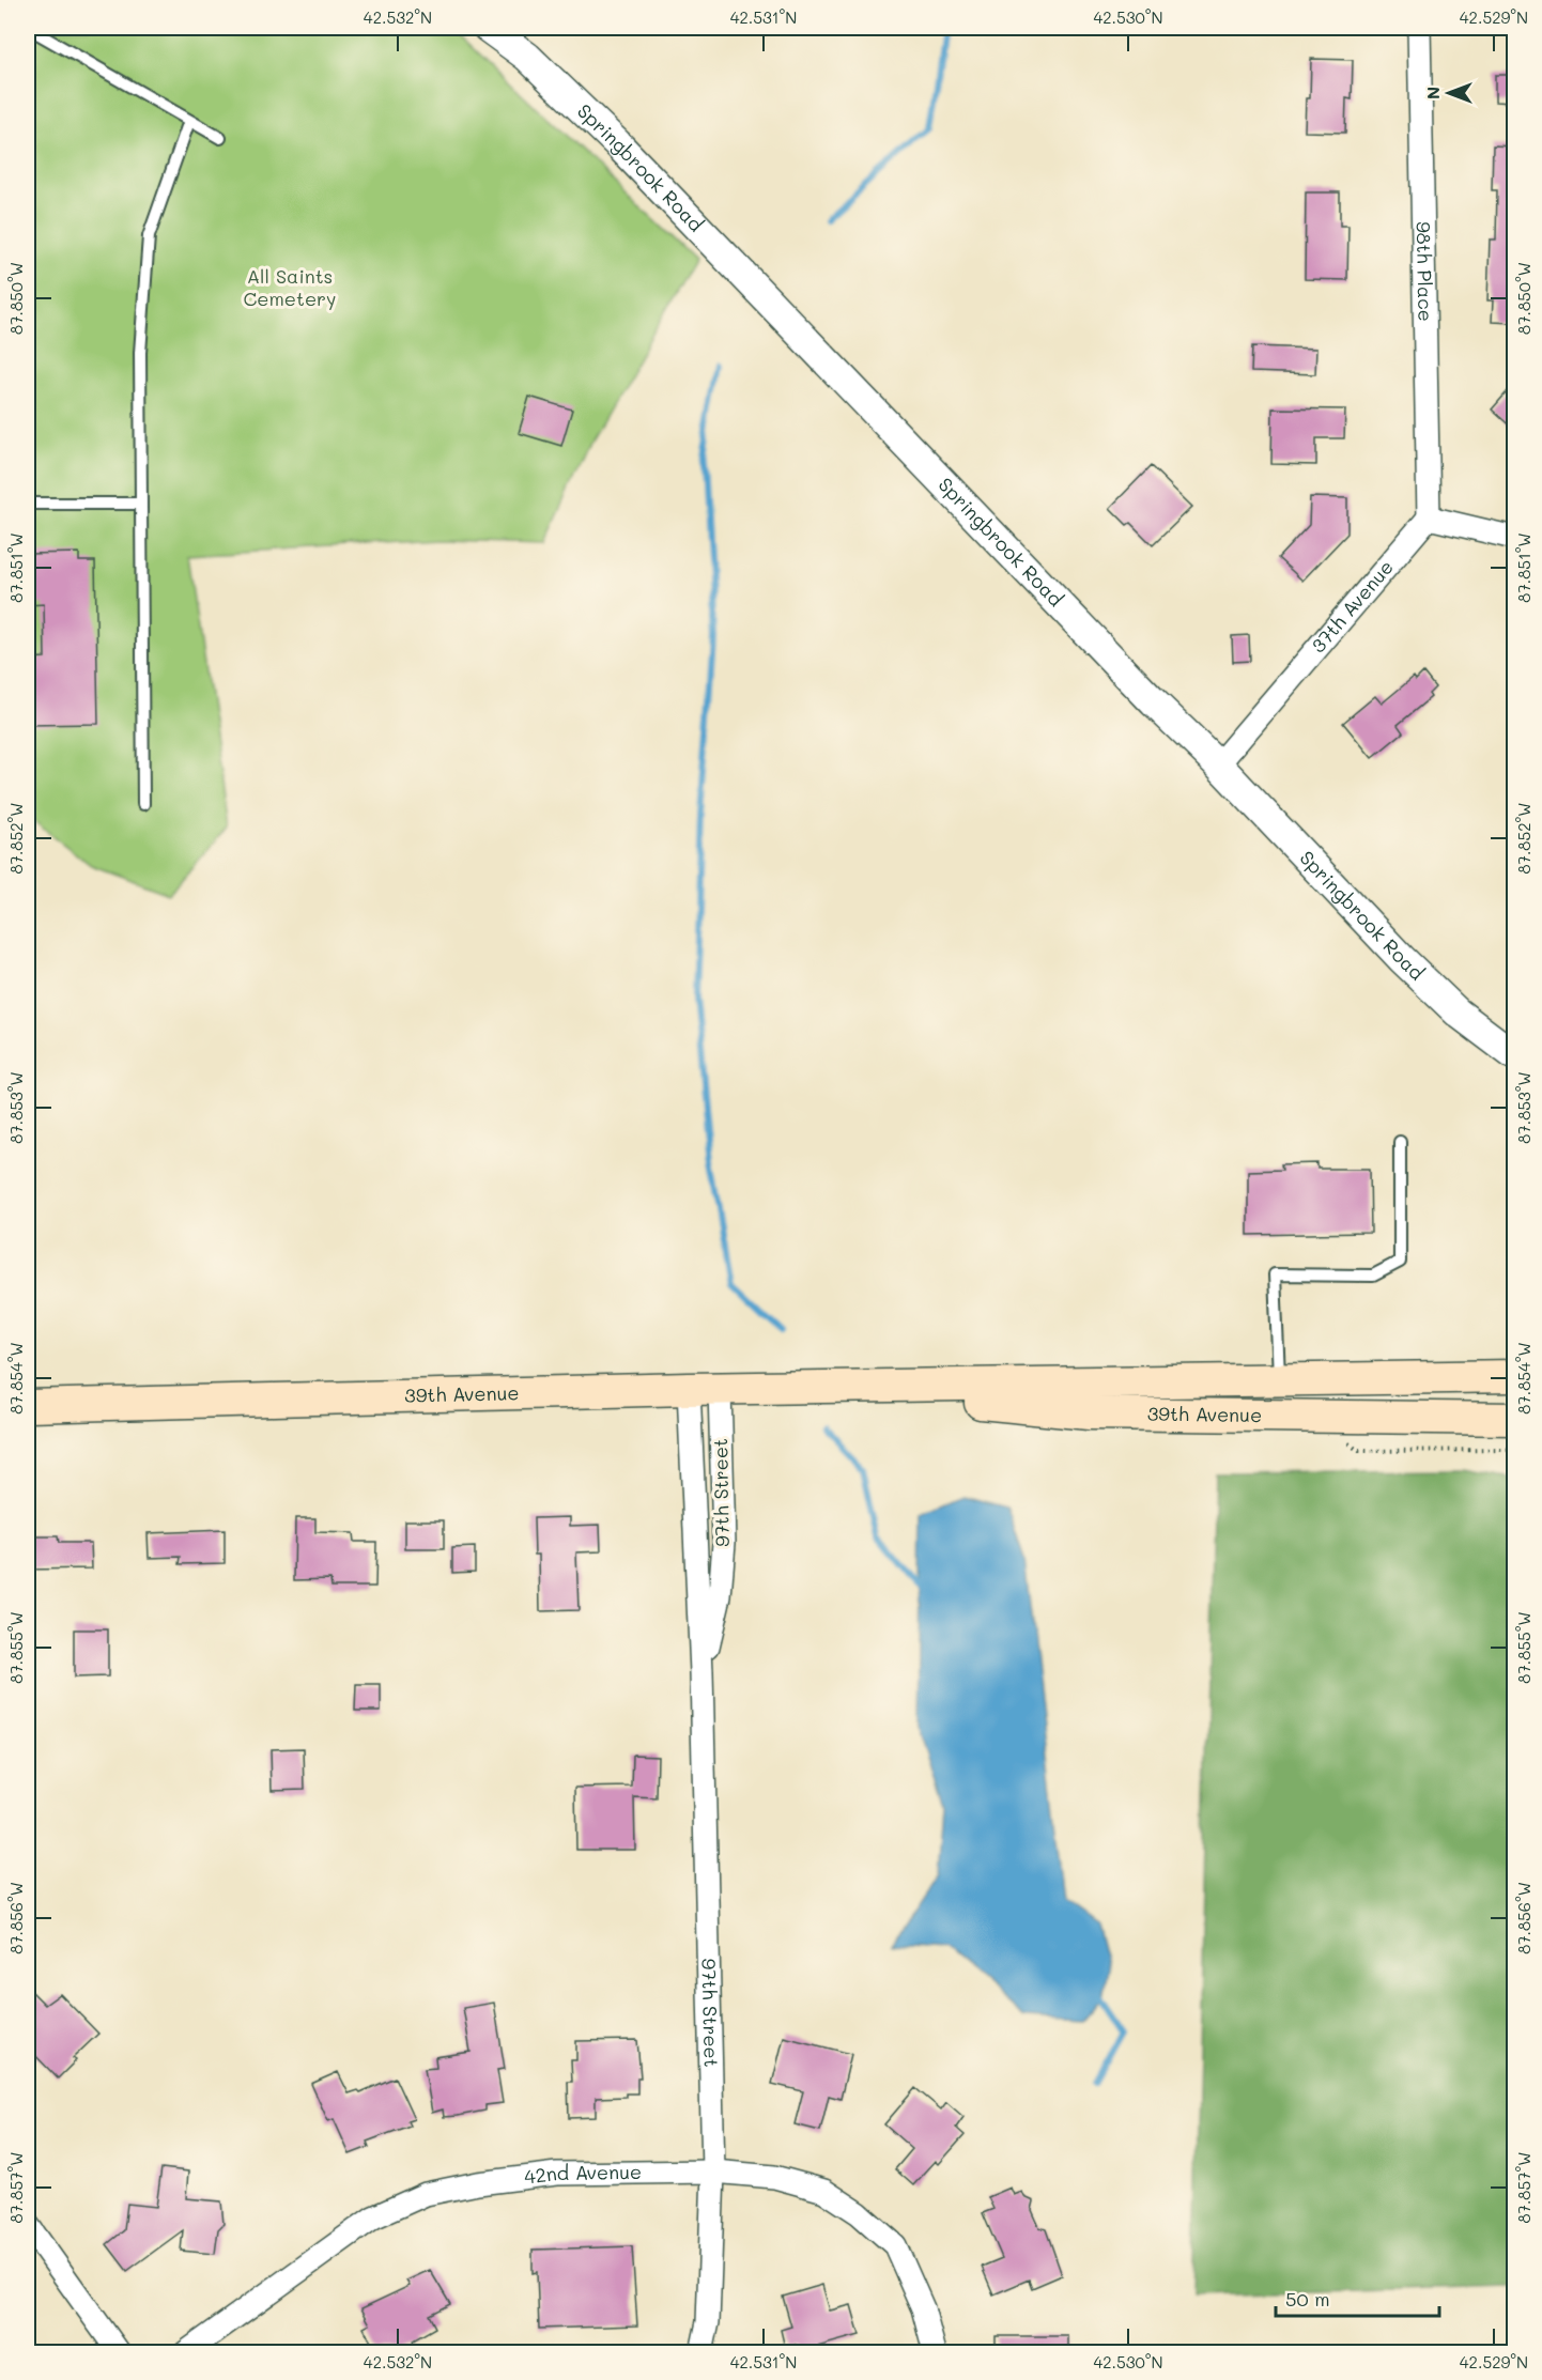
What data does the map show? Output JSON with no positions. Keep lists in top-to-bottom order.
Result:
{
  "streets": {
    "main road": ["39th Avenue"],
    "street": [
      "Springbrook Road",
      "98th Place",
      "37th Avenue",
      "97th Street",
      "42nd Avenue"
    ]
  },
  "crossings": [
    ["Springbrook Road", "37th Avenue"],
    ["98th Place", "37th Avenue"],
    ["39th Avenue", "97th Street"],
    ["97th Street", "42nd Avenue"]
  ],
  "parks": ["All Saints Cemetery"],
  "scale_bar": "50 m",
  "north": "left",
  "coordinates": [
    "42.532°N",
    "42.531°N",
    "42.530°N",
    "42.529°N",
    "87.850°W",
    "87.851°W",
    "87.852°W",
    "87.853°W",
    "87.854°W",
    "87.855°W",
    "87.856°W",
    "87.857°W"
  ]
}
